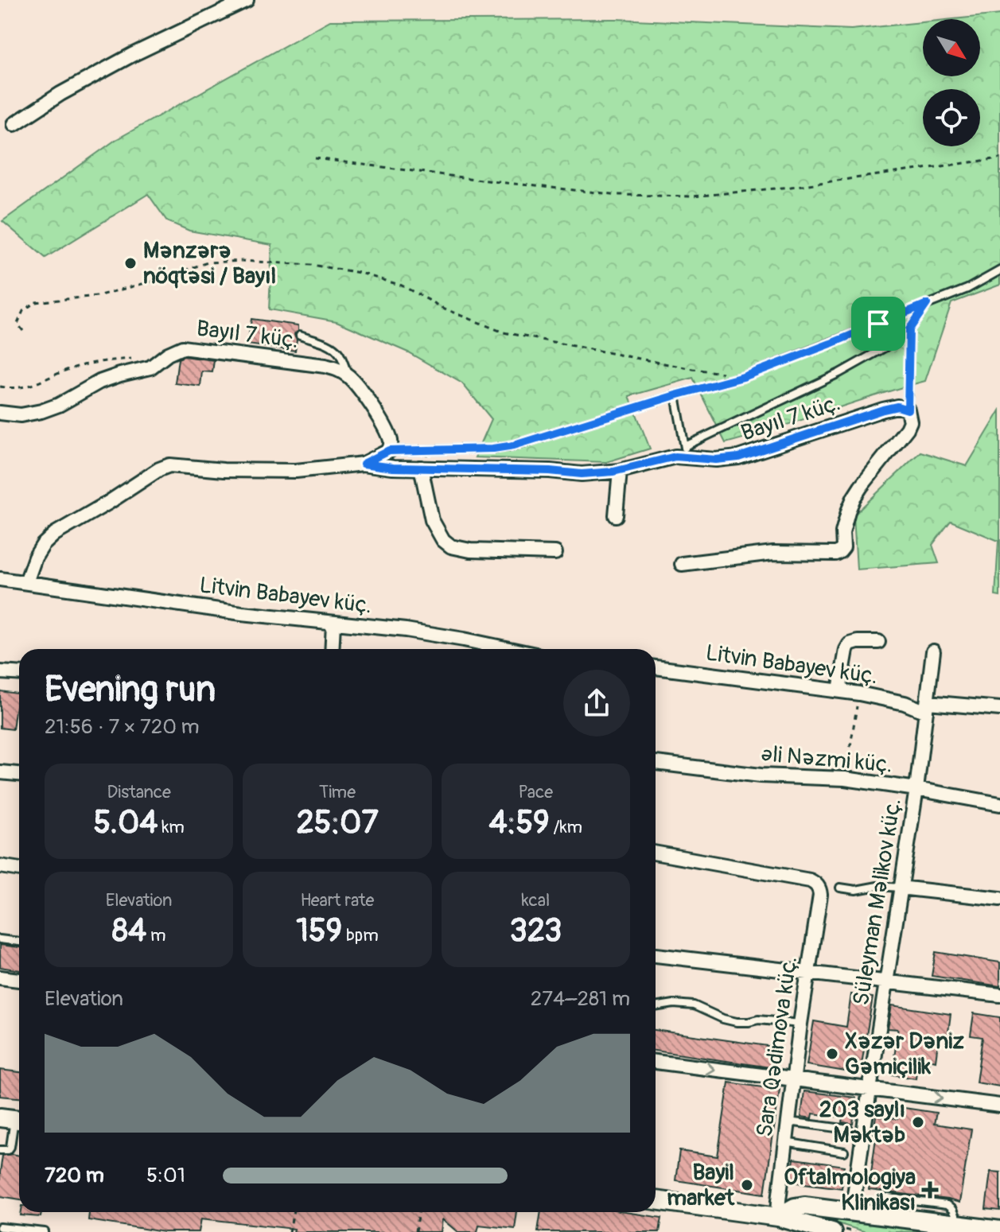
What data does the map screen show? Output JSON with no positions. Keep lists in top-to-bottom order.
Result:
{
  "streets": {
    "street": [
      "Bayıl 7 küç.",
      "Litvin Babayev küç.",
      "Əli Nəzmi küç.",
      "Süleyman Məlikov küç.",
      "Sara Qədimova küç."
    ]
  },
  "crossings": [
    ["Bayıl 7 küç.", "Litvin Babayev küç."],
    ["Litvin Babayev küç.", "Süleyman Məlikov küç."],
    ["Əli Nəzmi küç.", "Süleyman Məlikov küç."]
  ],
  "places": {
    "other": [
      "Mənzərə nöqtəsi / Bayıl",
      "Xəzər Dəniz Gəmiçilik",
      "203 saylı Məktəb",
      "Bayil market"
    ],
    "health": ["Oftalmologiya Klinikası"]
  },
  "north": "bottom right",
  "page": {
    "heading": ["Evening run", "21:56 · 7 × 720 m"],
    "stats": [
      ["Distance", "5.04 km"],
      ["Time", "25:07"],
      ["Pace", "4:59 /km"],
      ["Elevation", "84 m"],
      ["Heart rate", "159 bpm"],
      ["kcal", "323"]
    ],
    "chart": ["Elevation", "274–281 m"],
    "list": [
      {
        "name": "720 m",
        "note": "5:01"
      }
    ]
  }
}
